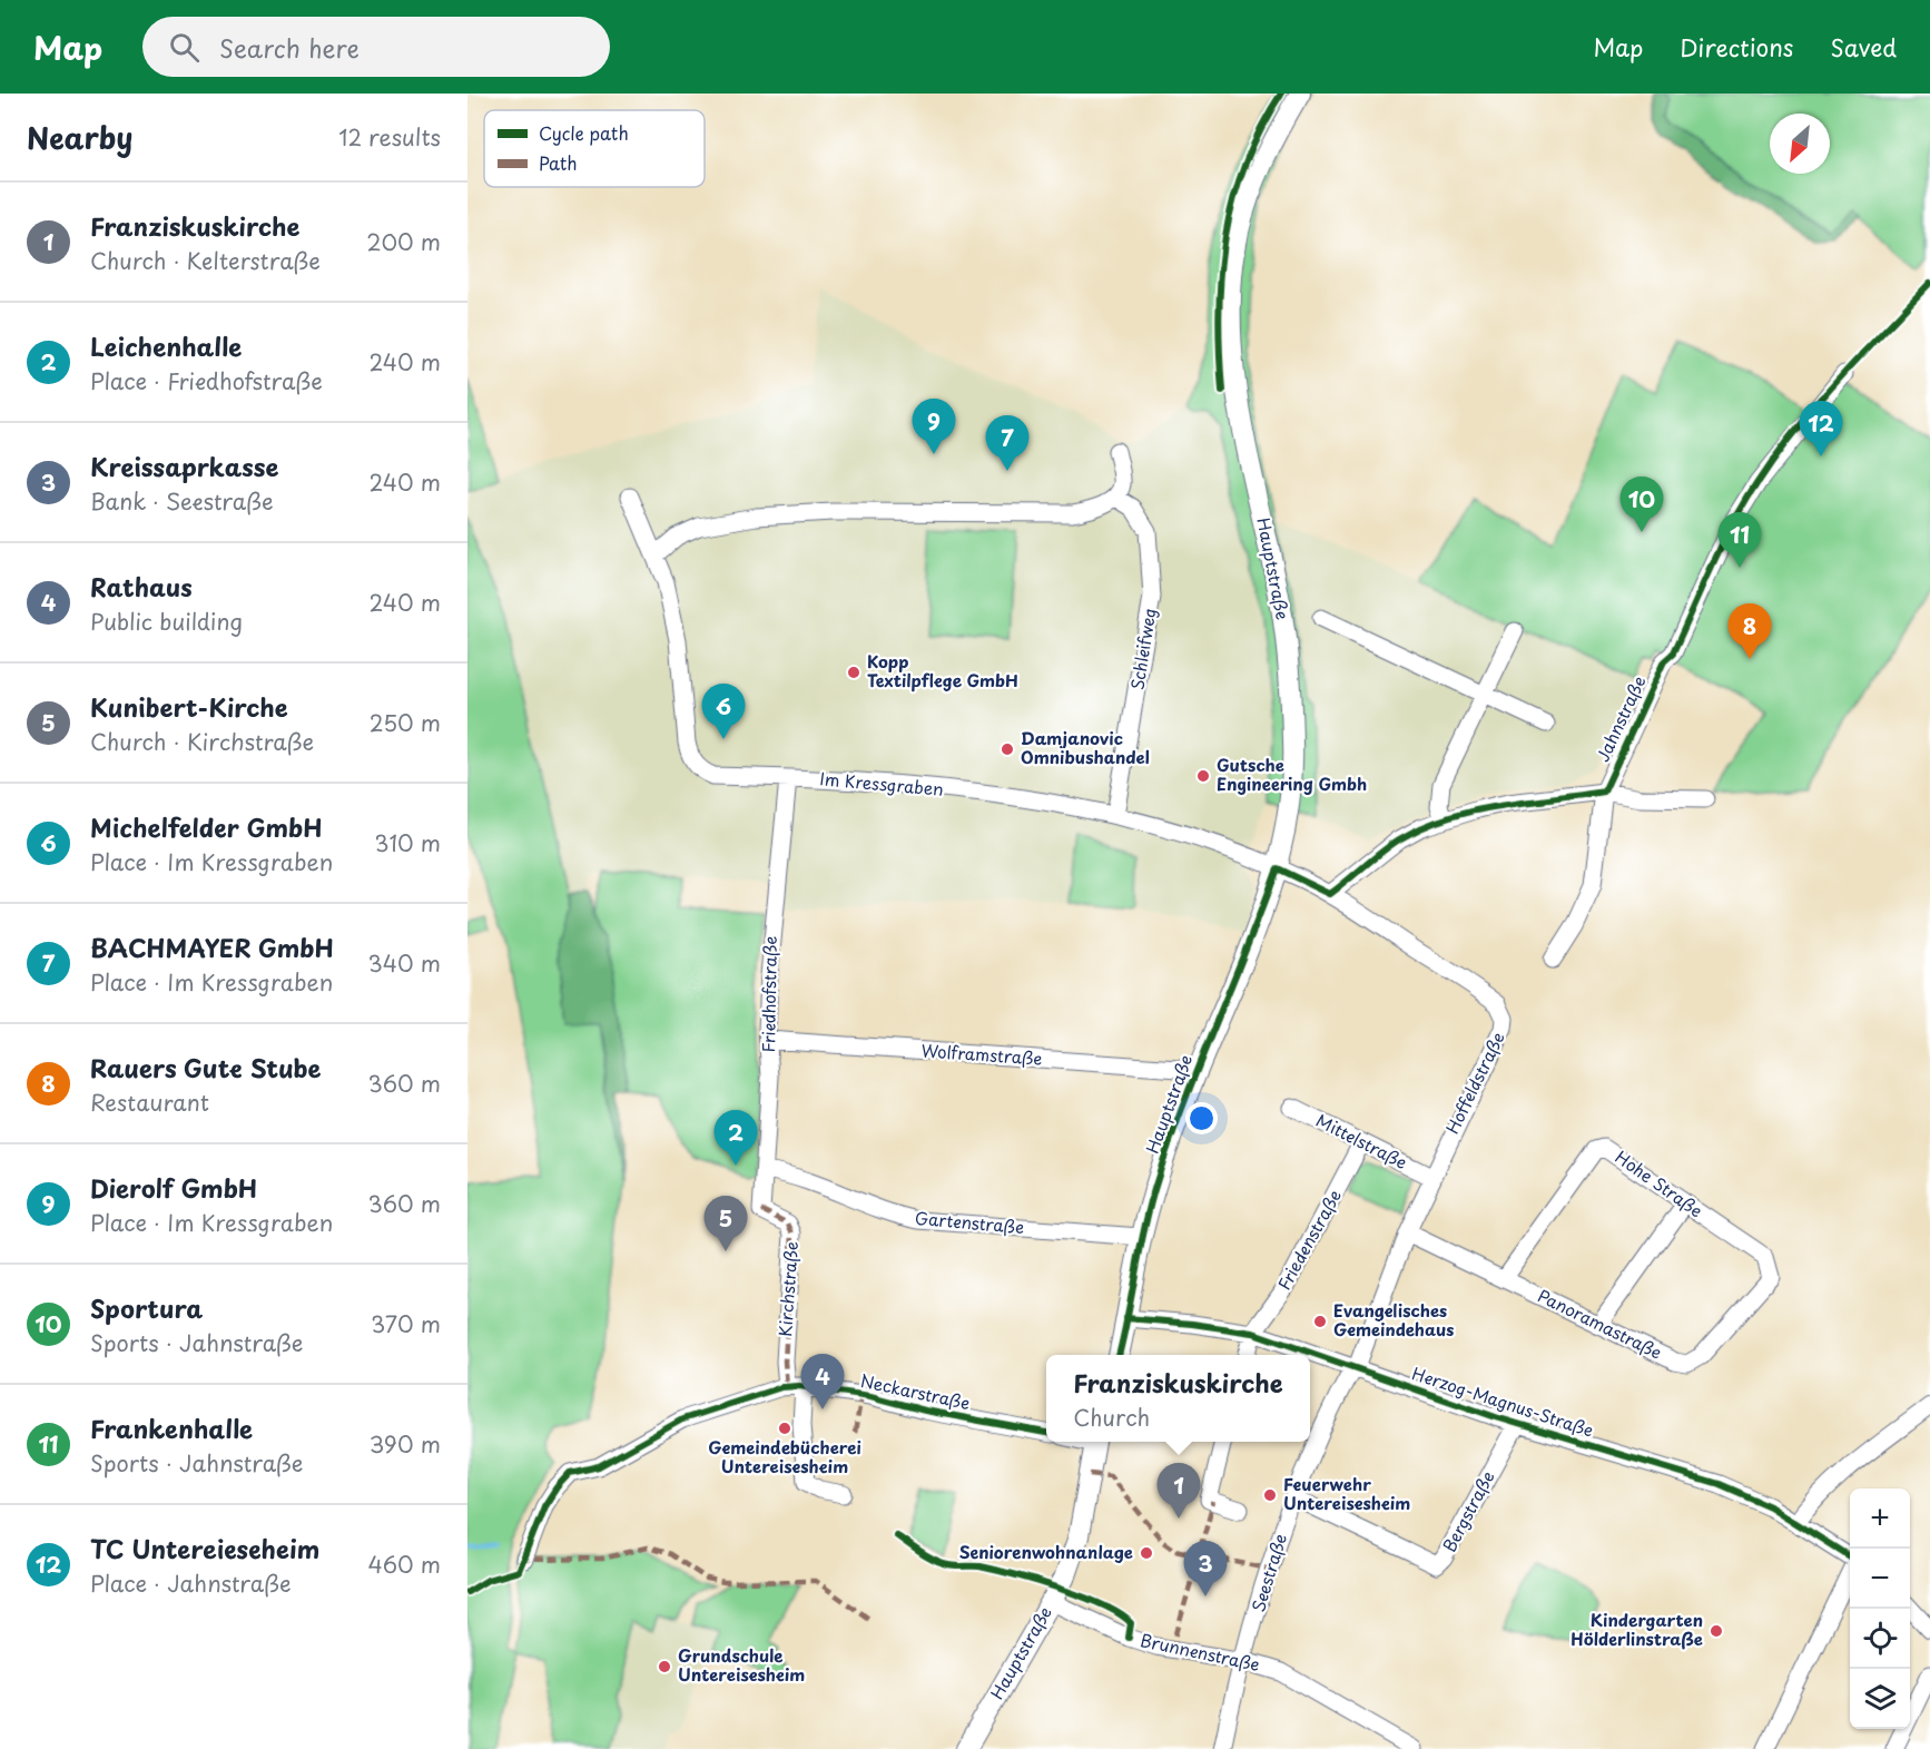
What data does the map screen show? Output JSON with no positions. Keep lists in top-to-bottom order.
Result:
{
  "streets": {
    "main road": ["Hauptstraße"],
    "street": [
      "Schleifweg",
      "Jahnstraße",
      "Im Kressgraben",
      "Friedhofstraße",
      "Wolframstraße",
      "Hoffeldstraße",
      "Mittelstraße",
      "Hohe Straße",
      "Gartenstraße",
      "Friedenstraße",
      "Kirchstraße",
      "Panoramastraße",
      "Neckarstraße",
      "Herzog-Magnus-Straße",
      "Bergstraße",
      "Seestraße",
      "Brunnenstraße"
    ]
  },
  "crossings": [
    ["Hauptstraße", "Im Kressgraben"],
    ["Hauptstraße", "Wolframstraße"],
    ["Hauptstraße", "Hoffeldstraße"],
    ["Hauptstraße", "Gartenstraße"],
    ["Hauptstraße", "Herzog-Magnus-Straße"],
    ["Hauptstraße", "Brunnenstraße"],
    ["Schleifweg", "Im Kressgraben"],
    ["Im Kressgraben", "Friedhofstraße"],
    ["Im Kressgraben", "Hoffeldstraße"],
    ["Friedhofstraße", "Wolframstraße"],
    ["Friedhofstraße", "Gartenstraße"],
    ["Friedhofstraße", "Kirchstraße"],
    ["Hoffeldstraße", "Mittelstraße"],
    ["Hoffeldstraße", "Panoramastraße"],
    ["Hoffeldstraße", "Herzog-Magnus-Straße"],
    ["Hoffeldstraße", "Seestraße"],
    ["Mittelstraße", "Friedenstraße"],
    ["Hohe Straße", "Panoramastraße"],
    ["Friedenstraße", "Herzog-Magnus-Straße"],
    ["Kirchstraße", "Neckarstraße"],
    ["Herzog-Magnus-Straße", "Bergstraße"],
    ["Herzog-Magnus-Straße", "Seestraße"],
    ["Bergstraße", "Seestraße"],
    ["Seestraße", "Brunnenstraße"]
  ],
  "places": [
    "Kopp Textilpflege GmbH",
    "Damjanovic Omnibushandel",
    "Gutsche Engineering Gmbh",
    "Evangelisches Gemeindehaus",
    "Gemeindebücherei Untereisesheim",
    "Feuerwehr Untereisesheim",
    "Seniorenwohnanlage",
    "Kindergarten Hölderlinstraße",
    "Grundschule Untereisesheim"
  ],
  "legend": ["Cycle path", "Path"],
  "north": "bottom left",
  "page": {
    "header": "Map",
    "search": "Search here",
    "nav": ["Map", "Directions", "Saved"],
    "heading": ["Nearby", "12 results"],
    "list": [
      {
        "mark": "1",
        "name": "Franziskuskirche",
        "note": "Church · Kelterstraße",
        "value": "200 m"
      },
      {
        "mark": "2",
        "name": "Leichenhalle",
        "note": "Place · Friedhofstraße",
        "value": "240 m"
      },
      {
        "mark": "3",
        "name": "Kreissaprkasse",
        "note": "Bank · Seestraße",
        "value": "240 m"
      },
      {
        "mark": "4",
        "name": "Rathaus",
        "note": "Public building",
        "value": "240 m"
      },
      {
        "mark": "5",
        "name": "Kunibert-Kirche",
        "note": "Church · Kirchstraße",
        "value": "250 m"
      },
      {
        "mark": "6",
        "name": "Michelfelder GmbH",
        "note": "Place · Im Kressgraben",
        "value": "310 m"
      },
      {
        "mark": "7",
        "name": "BACHMAYER GmbH",
        "note": "Place · Im Kressgraben",
        "value": "340 m"
      },
      {
        "mark": "8",
        "name": "Rauers Gute Stube",
        "note": "Restaurant",
        "value": "360 m"
      },
      {
        "mark": "9",
        "name": "Dierolf GmbH",
        "note": "Place · Im Kressgraben",
        "value": "360 m"
      },
      {
        "mark": "10",
        "name": "Sportura",
        "note": "Sports · Jahnstraße",
        "value": "370 m"
      },
      {
        "mark": "11",
        "name": "Frankenhalle",
        "note": "Sports · Jahnstraße",
        "value": "390 m"
      },
      {
        "mark": "12",
        "name": "TC Untereieseheim",
        "note": "Place · Jahnstraße",
        "value": "460 m"
      }
    ],
    "pins": [
      "9",
      "12",
      "7",
      "10",
      "11",
      "8",
      "6",
      "2",
      "5",
      "4",
      "1",
      "3"
    ],
    "popup": ["Franziskuskirche", "Church"],
    "map_buttons": ["+", "−"]
  }
}
